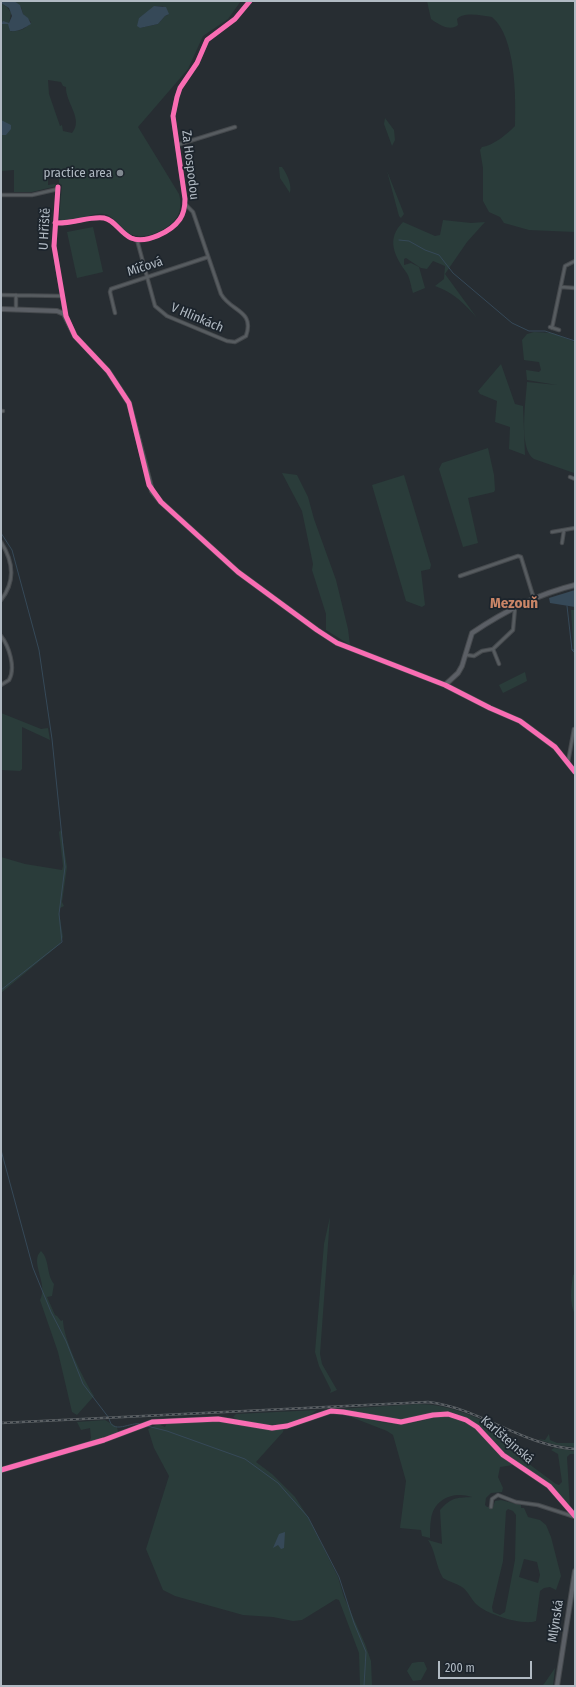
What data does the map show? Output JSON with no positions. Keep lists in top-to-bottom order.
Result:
{
  "streets": {
    "street": [
      "Za Hospodou",
      "U Hřiště",
      "Míčová",
      "V Hlinkách",
      "Karlštejnská",
      "Mlýnská"
    ]
  },
  "crossings": [
    ["Za Hospodou", "V Hlinkách"],
    ["Míčová", "V Hlinkách"]
  ],
  "districts": ["Mezouň"],
  "places": ["practice area"],
  "scale_bar": "200 m"
}
